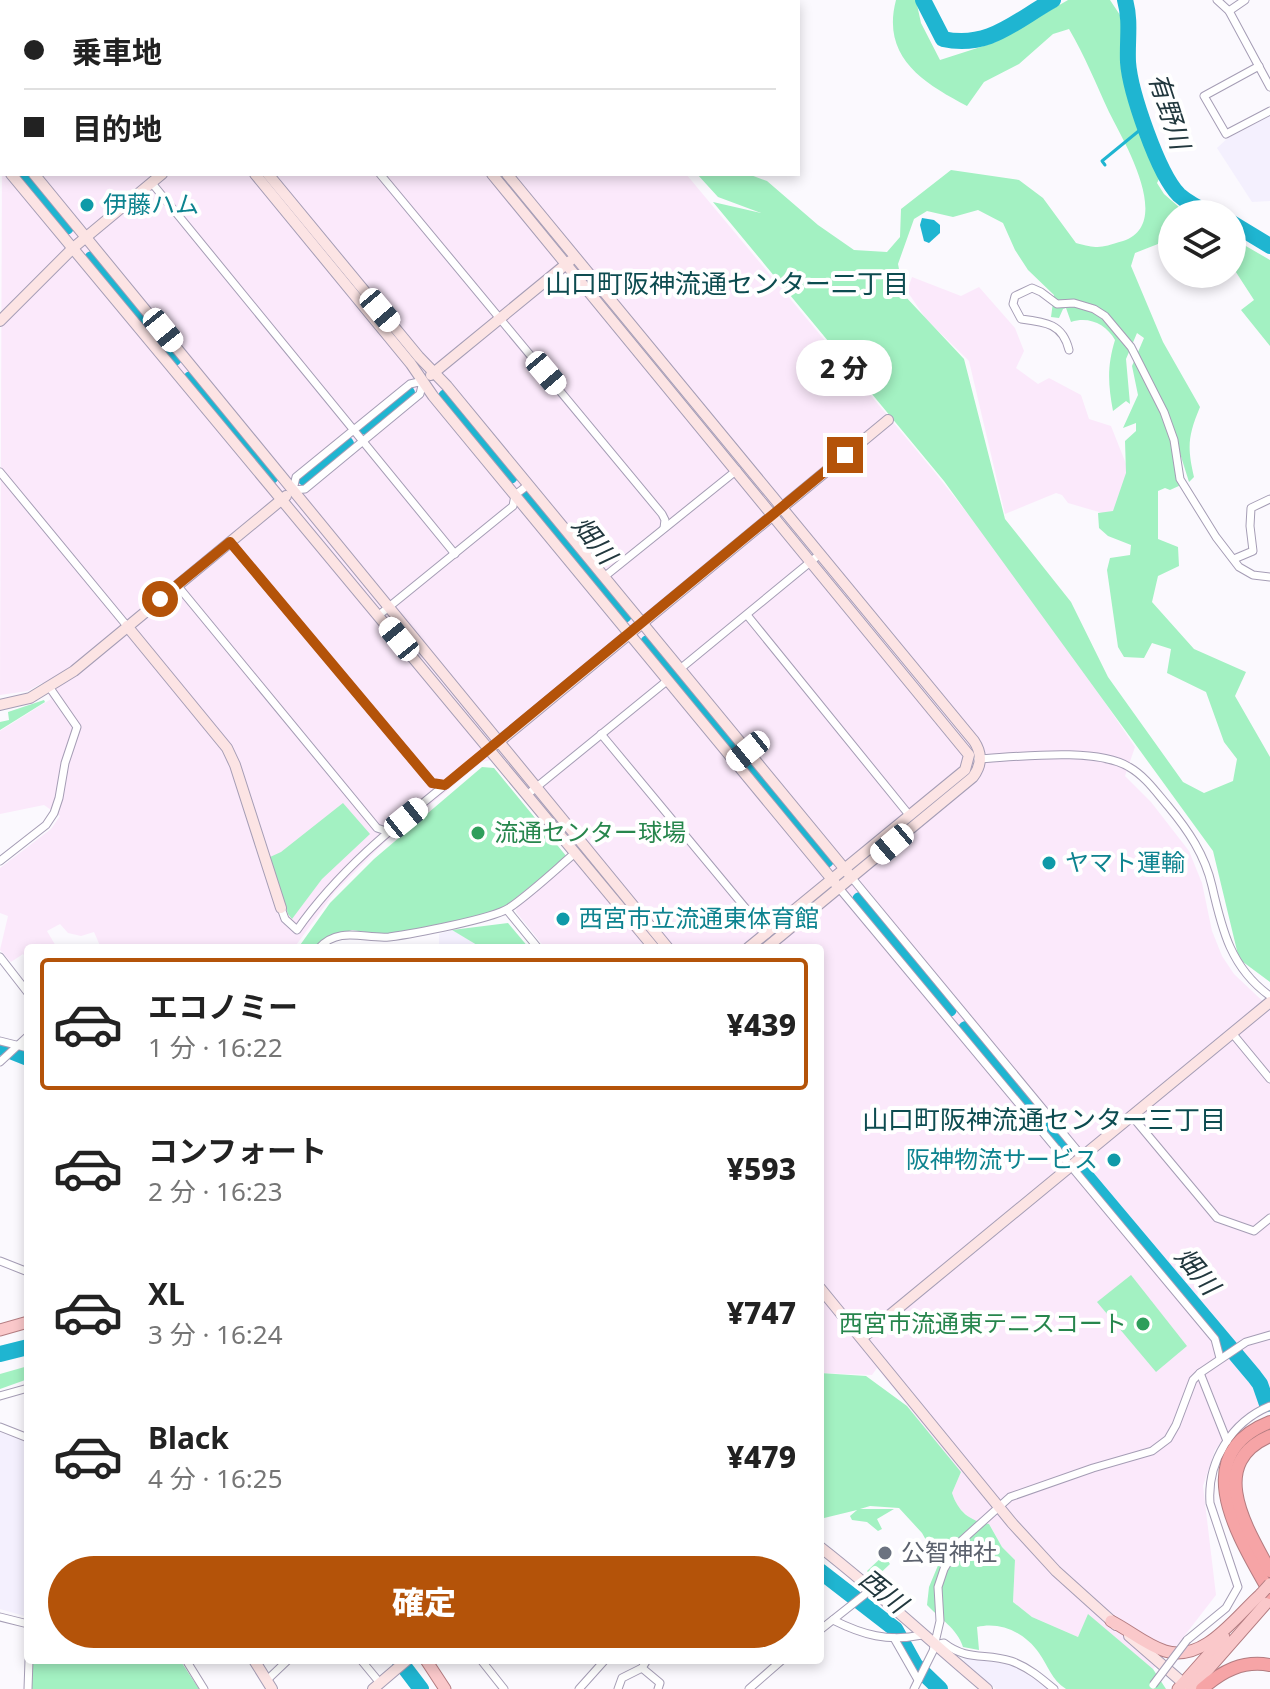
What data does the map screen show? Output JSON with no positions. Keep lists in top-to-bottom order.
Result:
{
  "districts": ["山口町阪神流通センター二丁目", "山口町阪神流通センター三丁目"],
  "water": ["有野川", "畑川", "西川"],
  "places": [
    "伊藤ハム",
    "流通センター球場",
    "ヤマト運輸",
    "西宮市立流通東体育館",
    "阪神物流サービス",
    "西宮市流通東テニスコート",
    "公智神社"
  ],
  "page": {
    "banner": ["乗車地", "目的地"],
    "bubble": "2 分",
    "list": [
      {
        "name": "エコノミー",
        "note": "1 分 · 16:22",
        "value": "¥439"
      },
      {
        "name": "コンフォート",
        "note": "2 分 · 16:23",
        "value": "¥593"
      },
      {
        "name": "XL",
        "note": "3 分 · 16:24",
        "value": "¥747"
      },
      {
        "name": "Black",
        "note": "4 分 · 16:25",
        "value": "¥479"
      }
    ],
    "buttons": "確定"
  }
}
